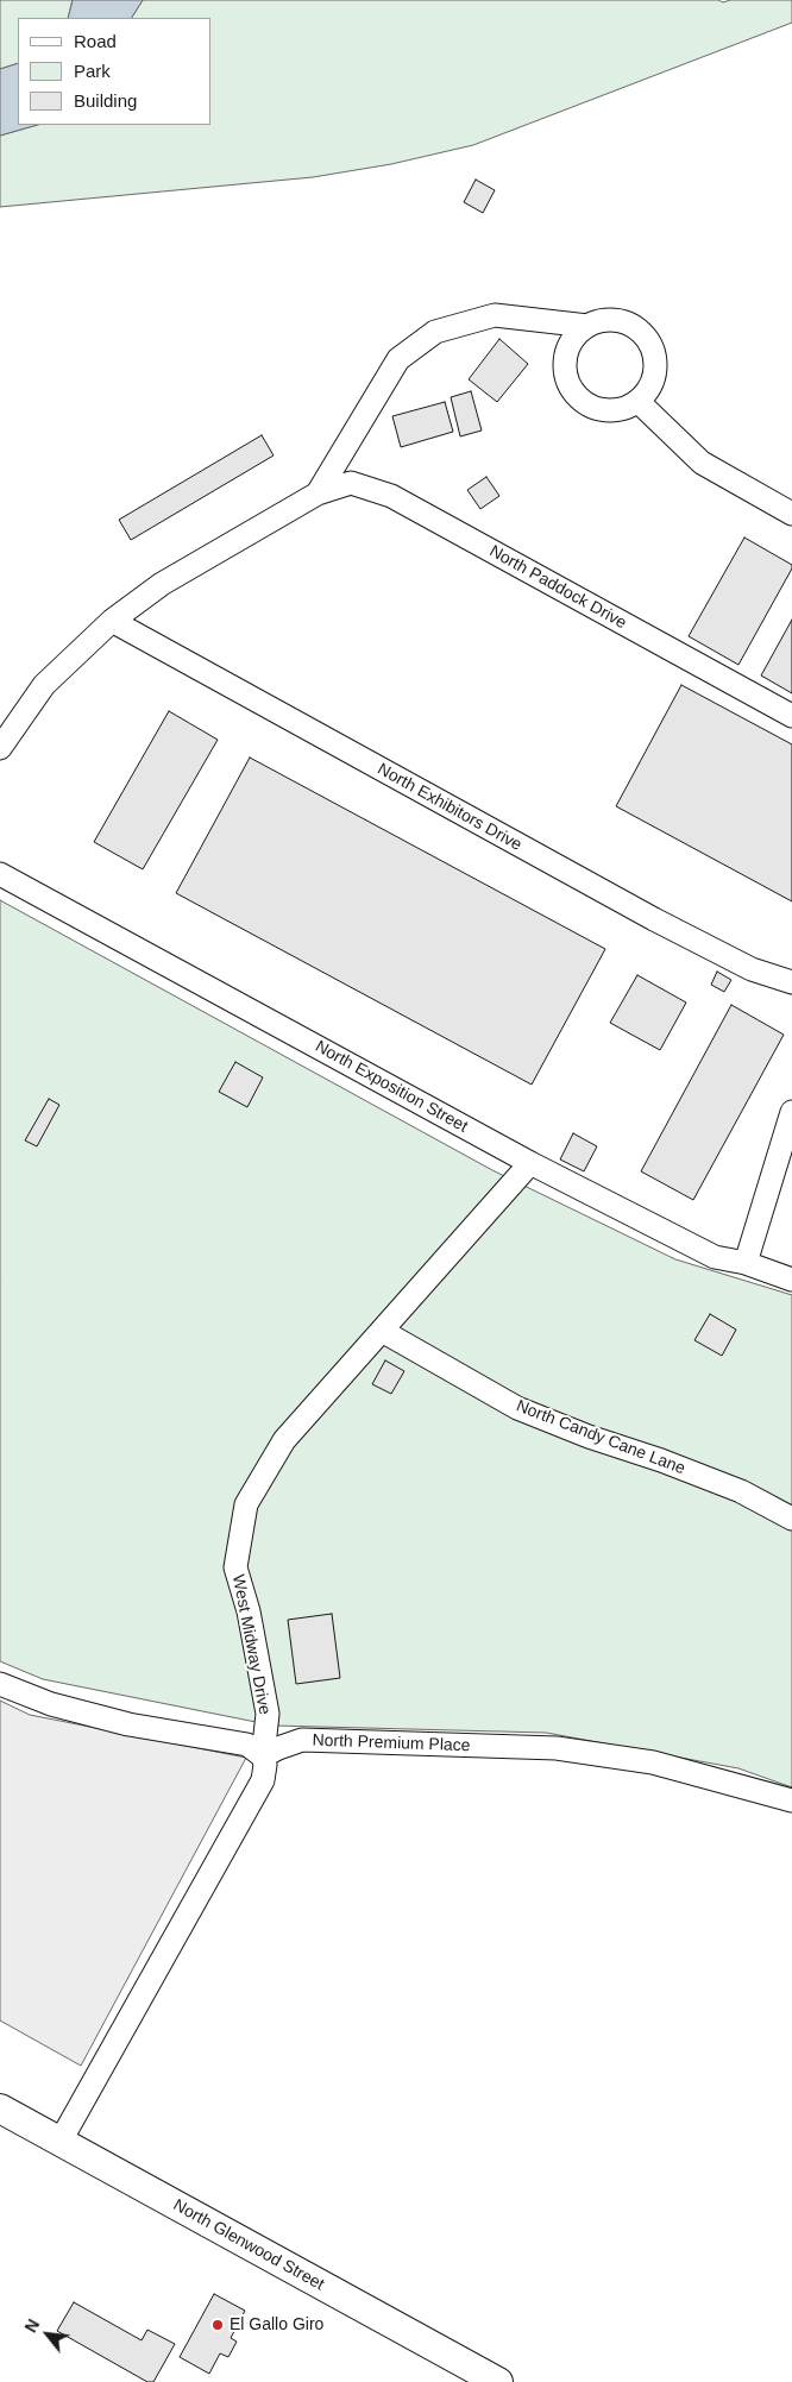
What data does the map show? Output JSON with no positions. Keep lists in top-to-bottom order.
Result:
{
  "streets": {
    "main road": ["North Glenwood Street"],
    "street": [
      "North Paddock Drive",
      "North Exhibitors Drive",
      "North Exposition Street",
      "North Candy Cane Lane",
      "West Midway Drive",
      "North Premium Place"
    ]
  },
  "crossings": [
    ["North Paddock Drive", "North Exhibitors Drive"],
    ["North Exposition Street", "West Midway Drive"],
    ["North Candy Cane Lane", "West Midway Drive"],
    ["West Midway Drive", "North Premium Place"],
    ["West Midway Drive", "North Glenwood Street"]
  ],
  "places": ["El Gallo Giro"],
  "legend": ["Road", "Park", "Building"],
  "north": "top left"
}
